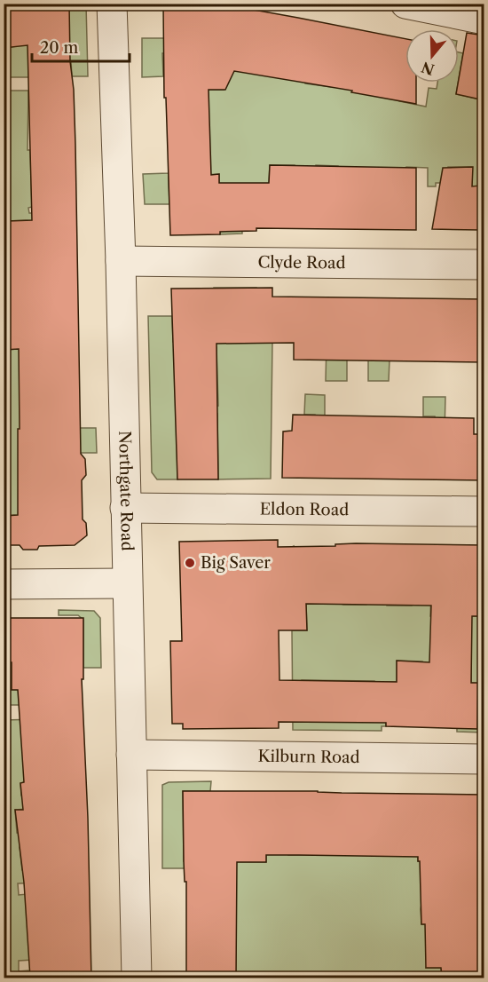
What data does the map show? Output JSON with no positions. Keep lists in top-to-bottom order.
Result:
{
  "streets": {
    "street": [
      "Clyde Road",
      "Northgate Road",
      "Eldon Road",
      "Kilburn Road"
    ]
  },
  "crossings": [
    ["Clyde Road", "Northgate Road"],
    ["Northgate Road", "Eldon Road"],
    ["Northgate Road", "Kilburn Road"]
  ],
  "places": ["Big Saver"],
  "scale_bar": "20 m",
  "north": "bottom"
}
